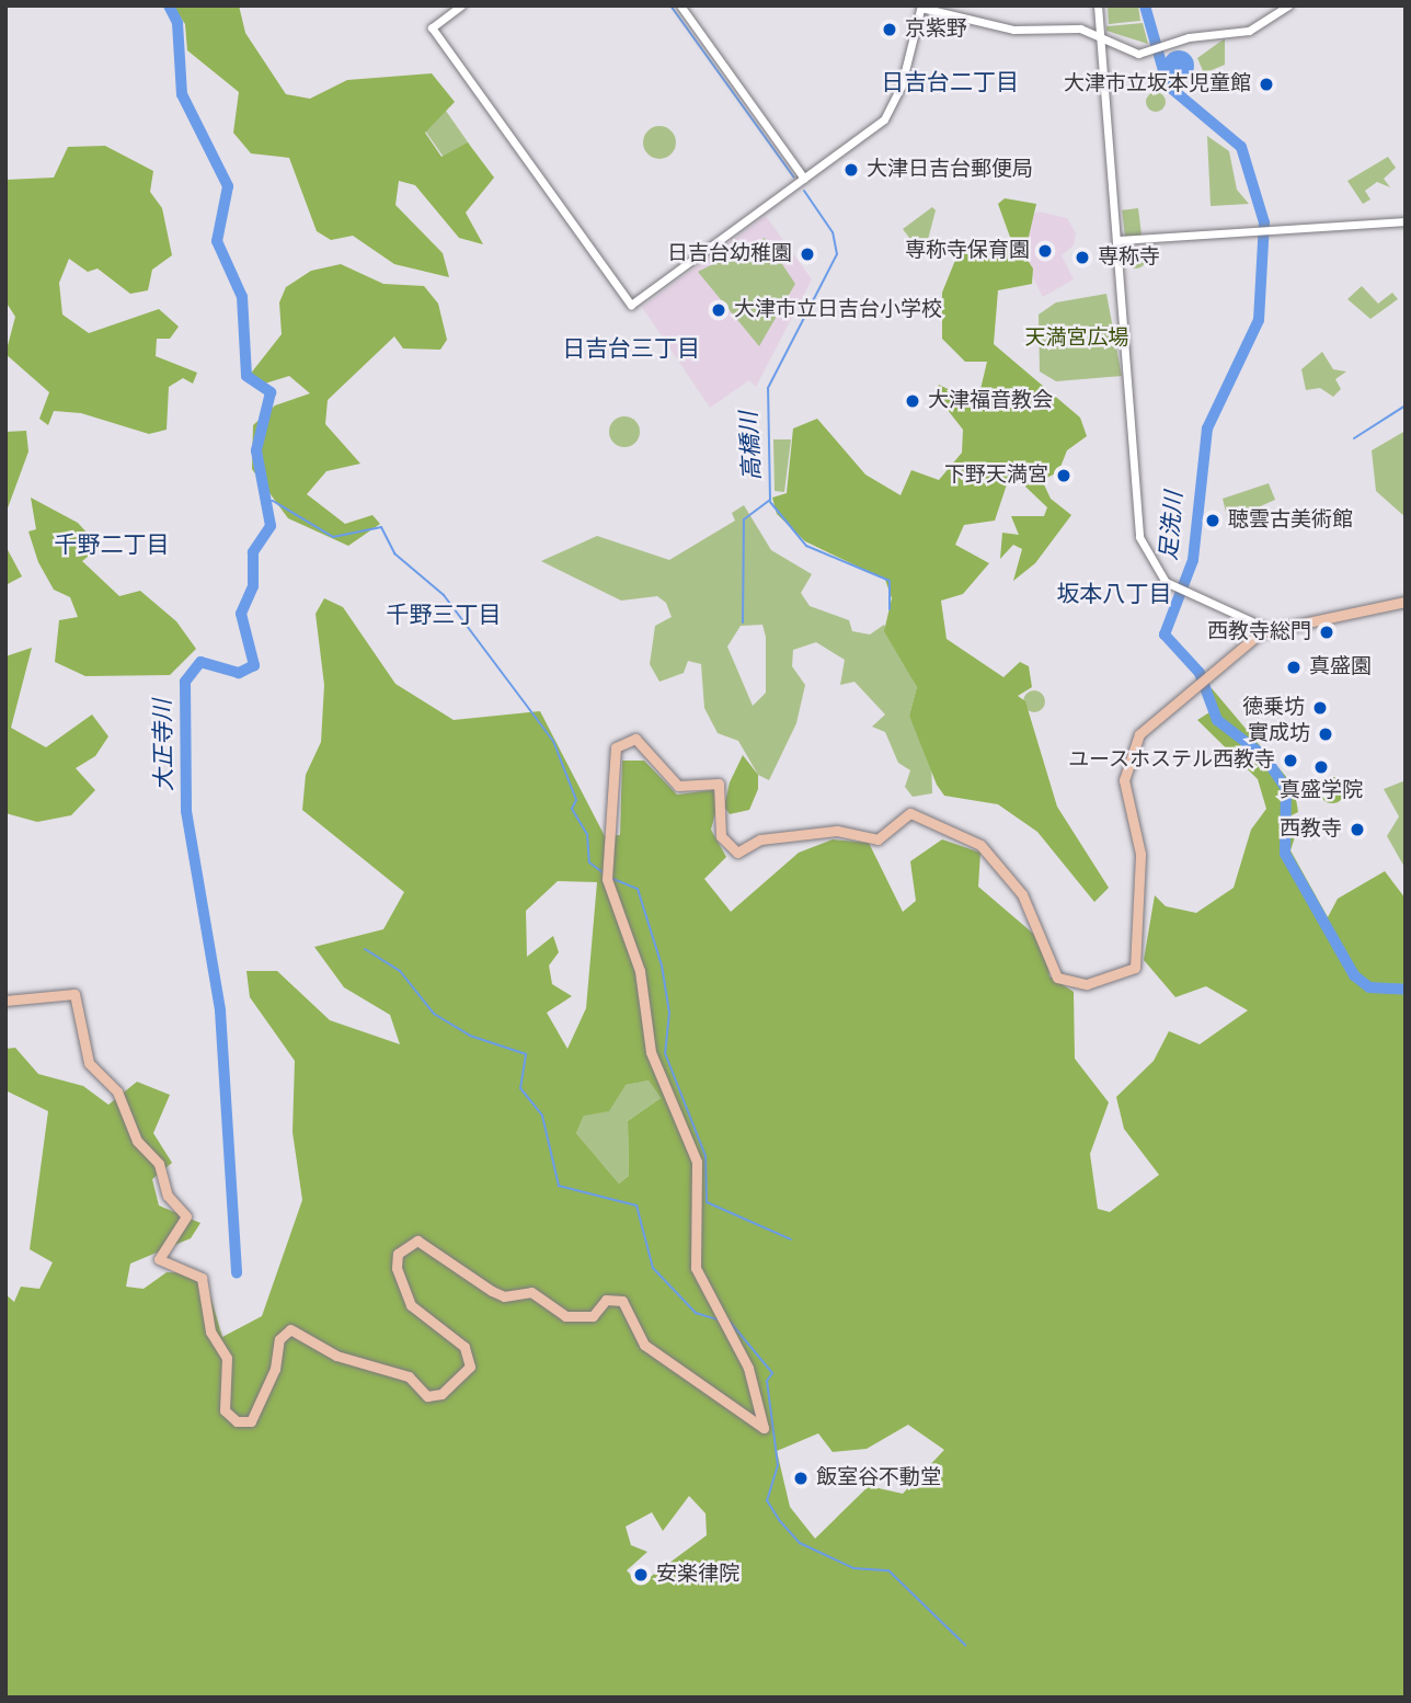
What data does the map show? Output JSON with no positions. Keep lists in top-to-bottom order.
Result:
{
  "districts": [
    "日吉台二丁目",
    "日吉台三丁目",
    "千野二丁目",
    "坂本八丁目",
    "千野三丁目"
  ],
  "water": ["高橋川", "足洗川", "大正寺川"],
  "parks": ["天満宮広場"],
  "places": [
    "京紫野",
    "大津市立坂本児童館",
    "大津日吉台郵便局",
    "専称寺保育園",
    "日吉台幼稚園",
    "専称寺",
    "大津市立日吉台小学校",
    "大津福音教会",
    "下野天満宮",
    "聴雲古美術館",
    "西教寺総門",
    "真盛園",
    "徳乗坊",
    "實成坊",
    "ユースホステル西教寺",
    "真盛学院",
    "西教寺",
    "飯室谷不動堂",
    "安楽律院"
  ]
}
